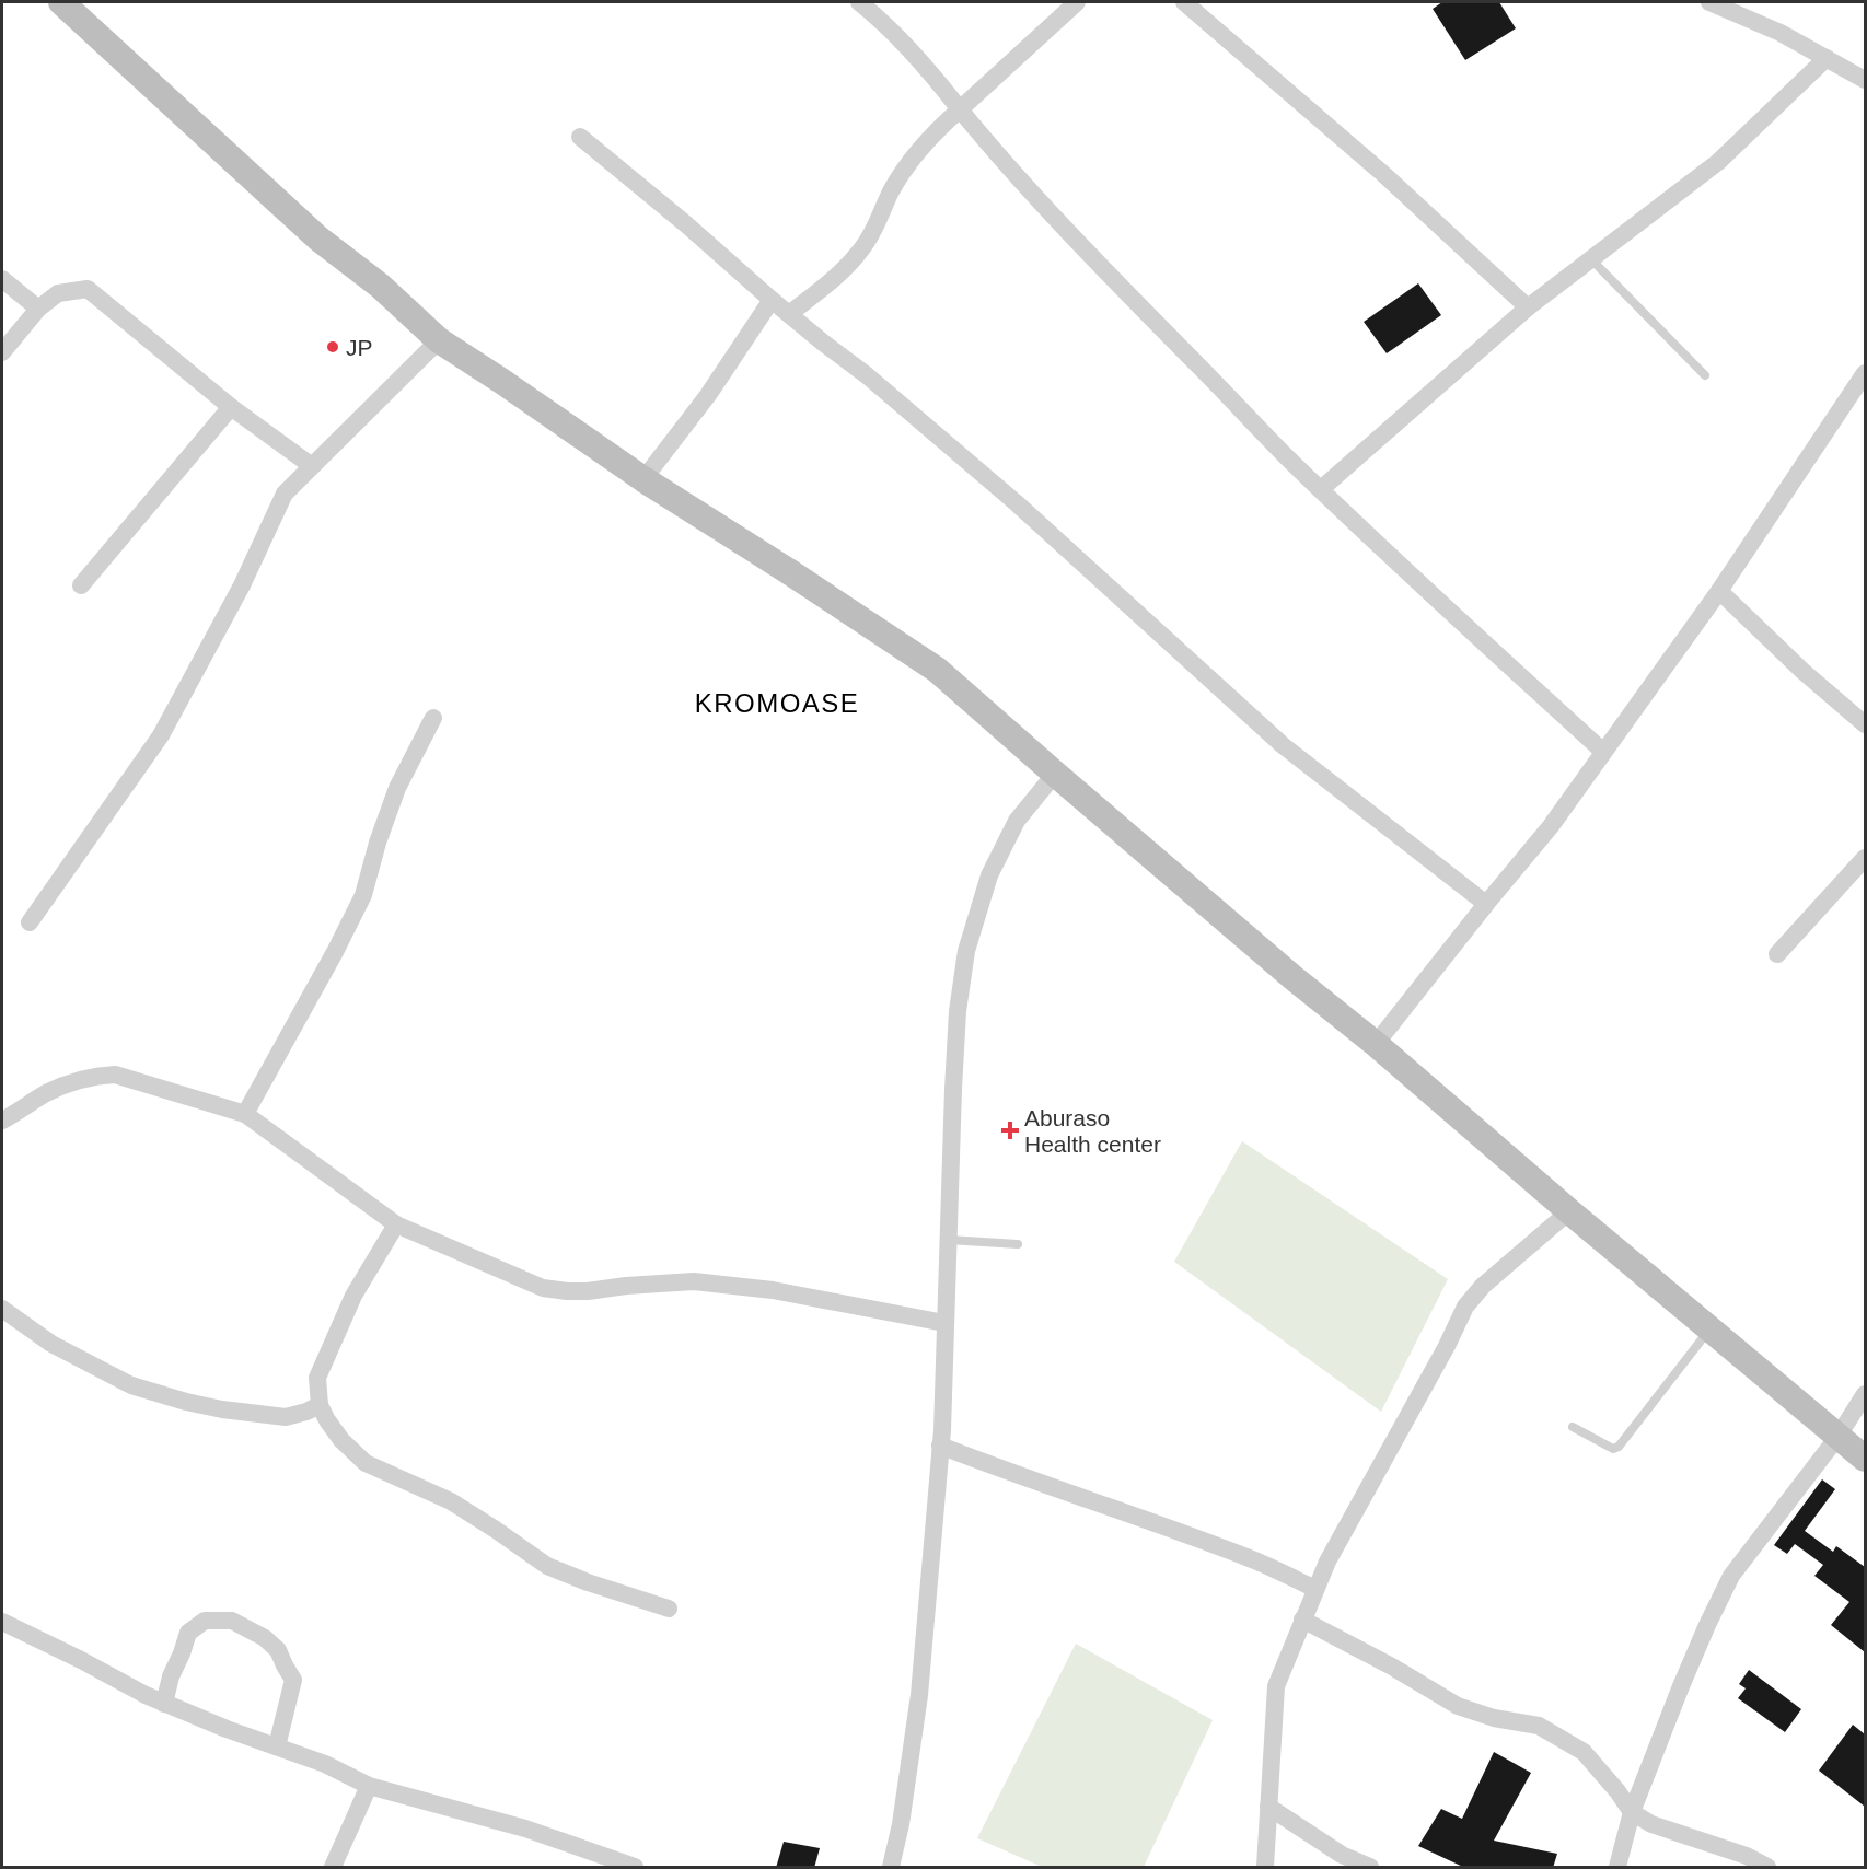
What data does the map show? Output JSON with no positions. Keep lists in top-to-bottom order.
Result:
{
  "districts": ["KROMOASE"],
  "places": {
    "other": ["JP"],
    "health": ["Aburaso Health center"]
  }
}
